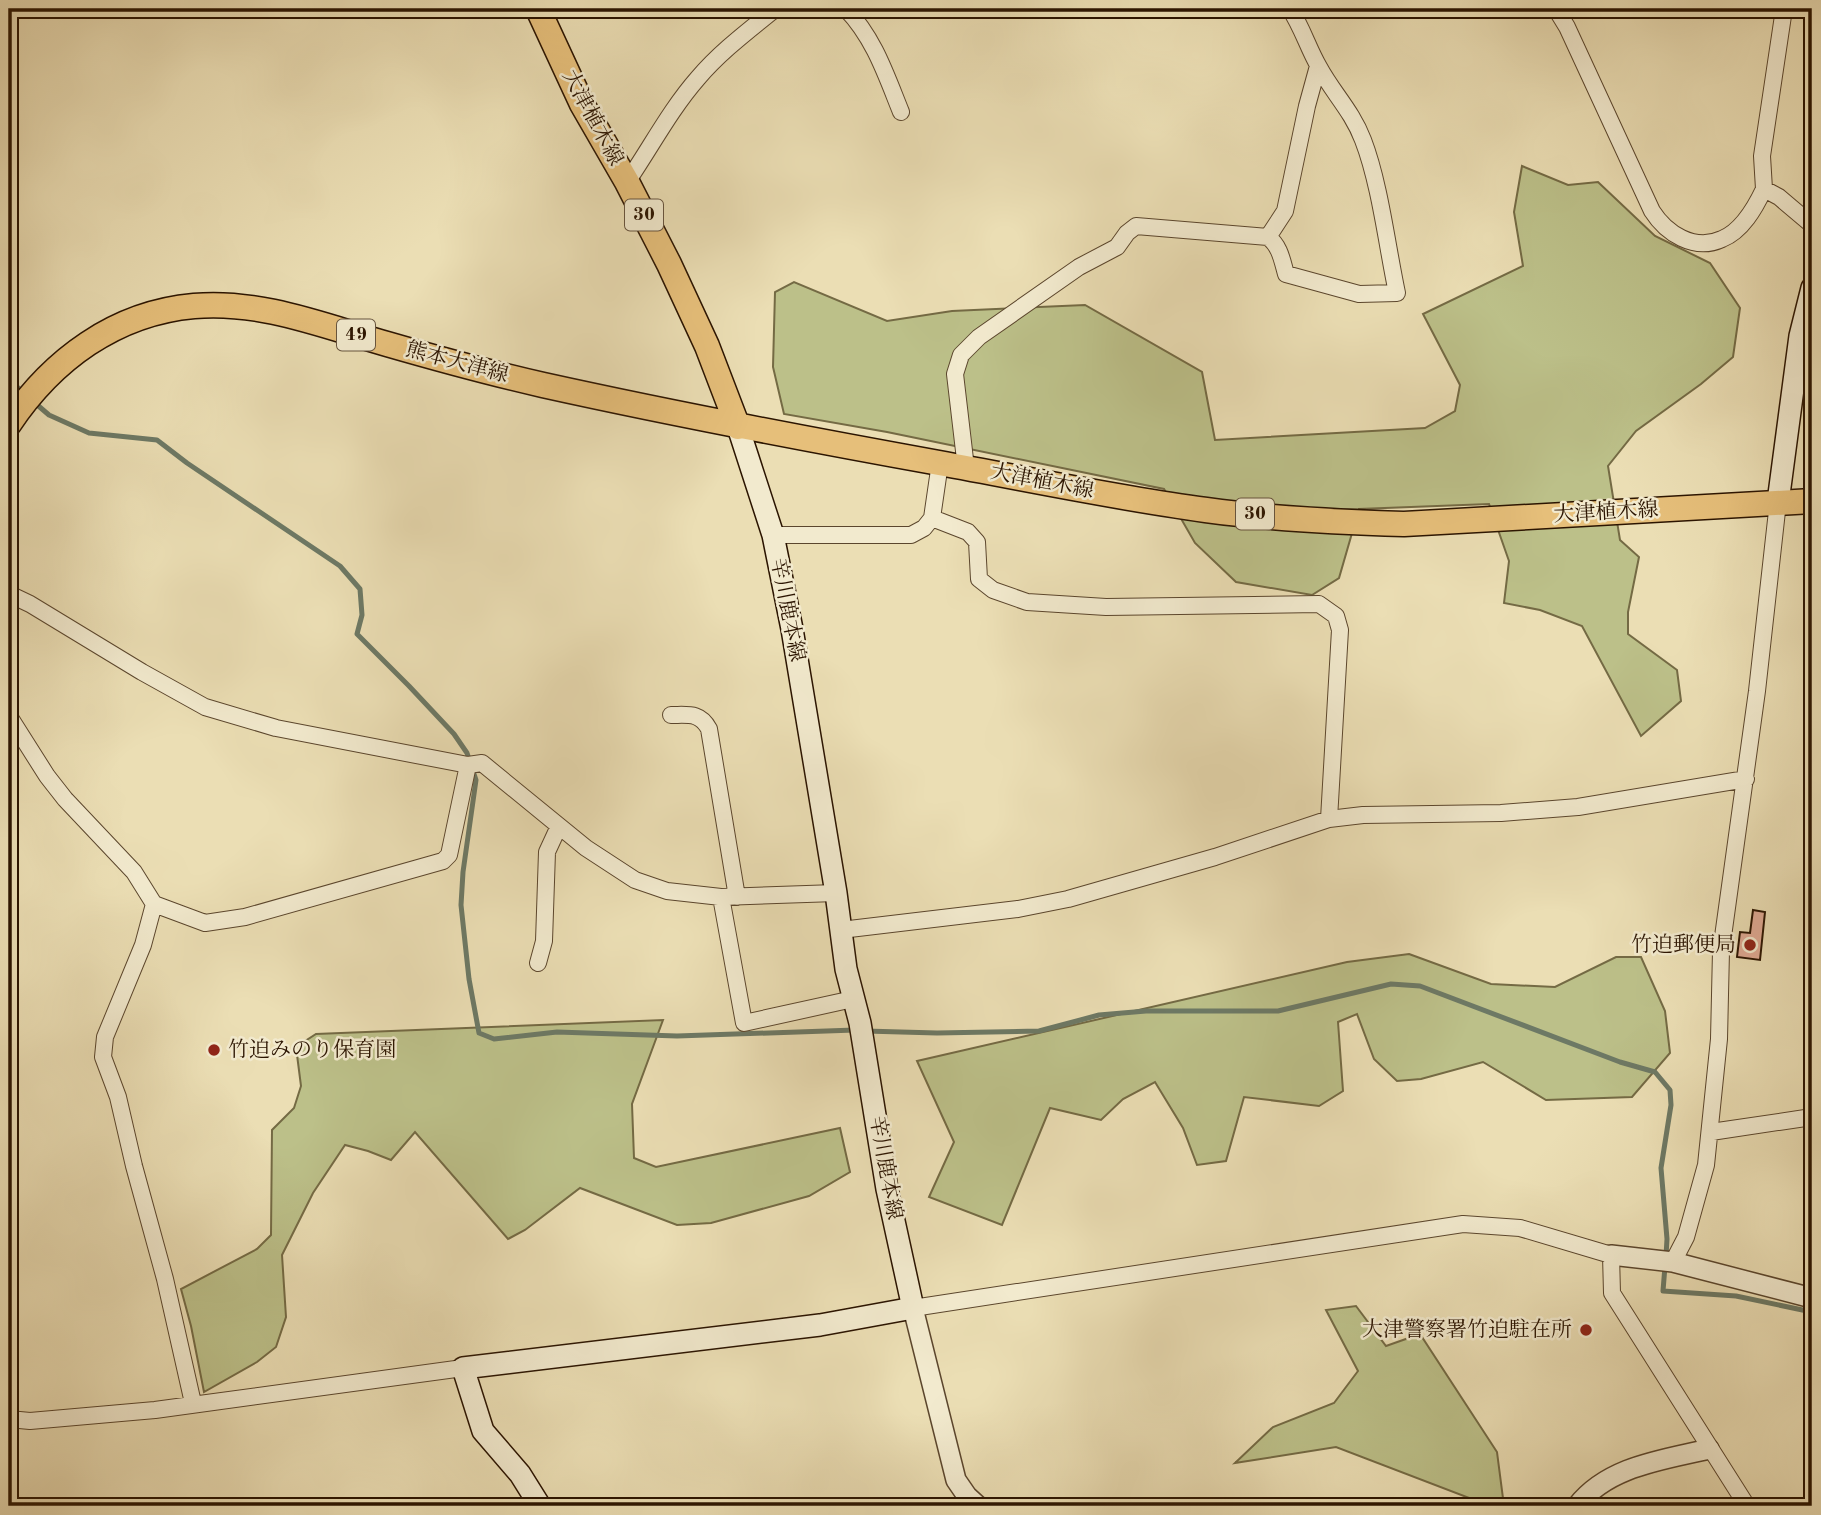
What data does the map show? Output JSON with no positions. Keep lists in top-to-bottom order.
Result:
{
  "streets": {
    "main road": [
      "大津植木線",
      "30",
      "49",
      "熊本大津線",
      "辛川鹿本線"
    ]
  },
  "crossings": [
    ["大津植木線", "熊本大津線"],
    ["大津植木線", "辛川鹿本線"],
    ["熊本大津線", "辛川鹿本線"]
  ],
  "places": ["竹迫郵便局", "竹迫みのり保育園", "大津警察署竹迫駐在所"]
}
